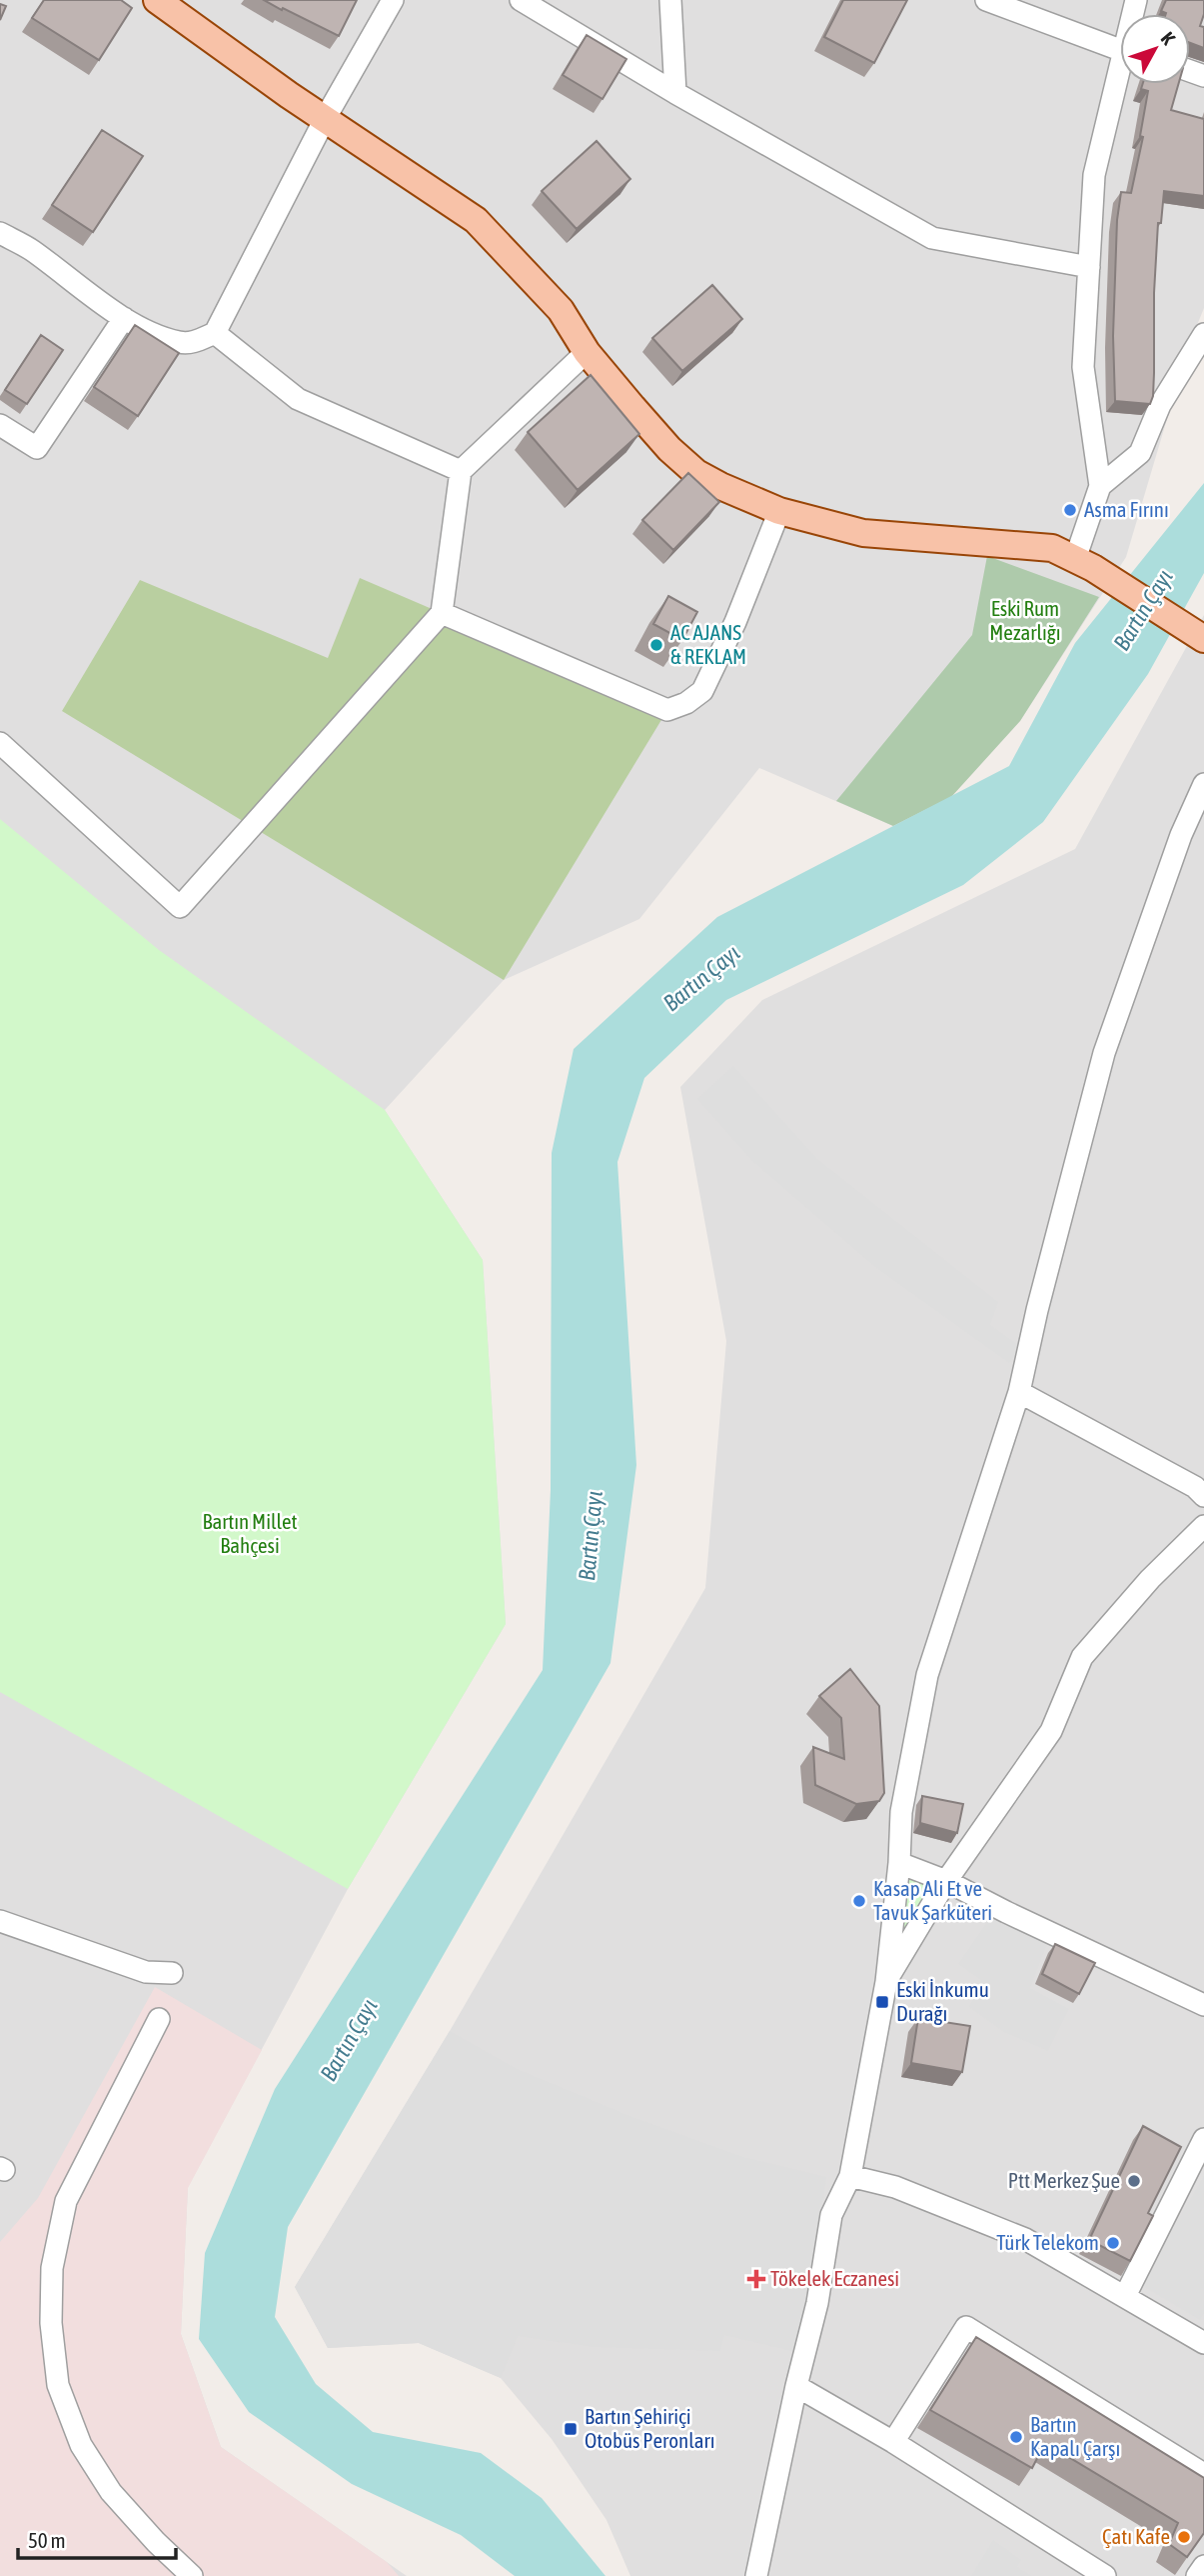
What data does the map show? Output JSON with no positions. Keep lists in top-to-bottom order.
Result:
{
  "water": ["Bartın Çayı"],
  "parks": ["Eski Rum Mezarlığı", "Bartın Millet Bahçesi"],
  "places": {
    "other": [
      "Asma Fırını",
      "AC AJANS & REKLAM",
      "Kasap Ali Et ve Tavuk Şarküteri",
      "Ptt Merkez Şue",
      "Türk Telekom",
      "Bartın Kapalı Çarşı",
      "Çatı Kafe"
    ],
    "transit": ["Eski İnkumu Durağı", "Bartın Şehiriçi Otobüs Peronları"],
    "health": ["Tökelek Eczanesi"]
  },
  "scale_bar": "50 m",
  "north": "top right"
}
